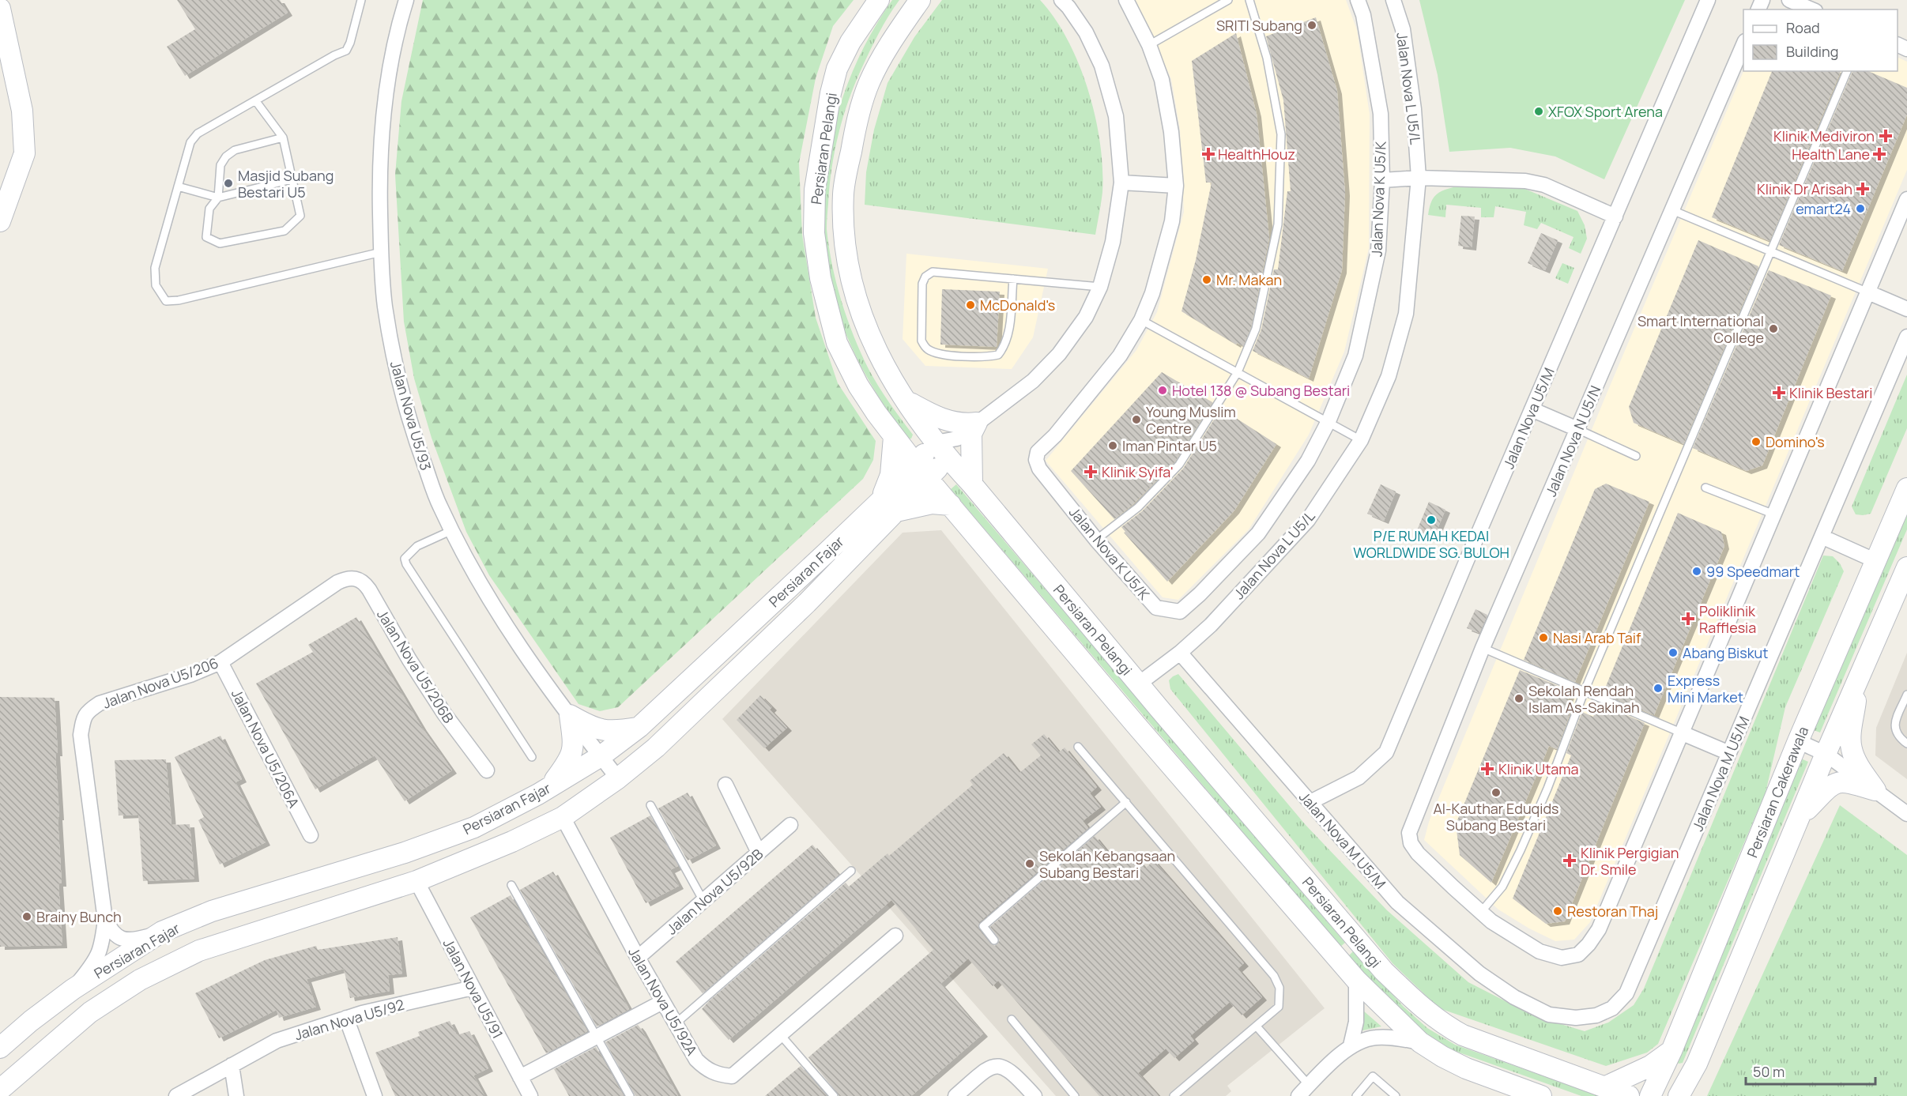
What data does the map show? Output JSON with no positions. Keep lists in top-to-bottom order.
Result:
{
  "streets": {
    "street": [
      "Jalan Nova L U5/L",
      "Persiaran Pelangi",
      "Jalan Nova K U5/K",
      "Jalan Nova U5/93",
      "Jalan Nova U5/M",
      "Jalan Nova N U5/N",
      "Persiaran Fajar",
      "Jalan Nova U5/206B",
      "Jalan Nova U5/206",
      "Jalan Nova U5/206A",
      "Jalan Nova M U5/M",
      "Persiaran Cakerawala",
      "Jalan Nova U5/92B",
      "Jalan Nova U5/91",
      "Jalan Nova U5/92A",
      "Jalan Nova U5/92"
    ]
  },
  "crossings": [
    ["Jalan Nova L U5/L", "Persiaran Pelangi"],
    ["Jalan Nova L U5/L", "Jalan Nova M U5/M"],
    ["Jalan Nova U5/93", "Persiaran Fajar"],
    ["Jalan Nova U5/M", "Jalan Nova M U5/M"],
    ["Persiaran Fajar", "Jalan Nova U5/206"],
    ["Jalan Nova U5/206B", "Jalan Nova U5/206"],
    ["Jalan Nova U5/206", "Jalan Nova U5/206A"],
    ["Jalan Nova U5/92B", "Jalan Nova U5/92A"],
    ["Jalan Nova U5/91", "Jalan Nova U5/92"]
  ],
  "places": {
    "other": [
      "SRITI Subang",
      "XFOX Sport Arena",
      "Masjid Subang Bestari U5",
      "emart24",
      "Mr. Makan",
      "McDonald's",
      "Smart International College",
      "Hotel 138 @ Subang Bestari",
      "Young Muslim Centre",
      "Domino's",
      "Iman Pintar U5",
      "P/E RUMAH KEDAI WORLDWIDE SG. BULOH",
      "99 Speedmart",
      "Nasi Arab Taif",
      "Abang Biskut",
      "Express Mini Market",
      "Sekolah Rendah Islam As-Sakinah",
      "Al-Kauthar Eduqids Subang Bestari",
      "Sekolah Kebangsaan Subang Bestari",
      "Restoran Thaj",
      "Brainy Bunch"
    ],
    "health": [
      "Klinik Mediviron",
      "HealthHouz",
      "Health Lane",
      "Klinik Dr Arisah",
      "Klinik Bestari",
      "Klinik Syifa'",
      "Poliklinik Rafflesia",
      "Klinik Utama",
      "Klinik Pergigian Dr. Smile"
    ]
  },
  "legend": ["Road", "Building"],
  "scale_bar": "50 m"
}
